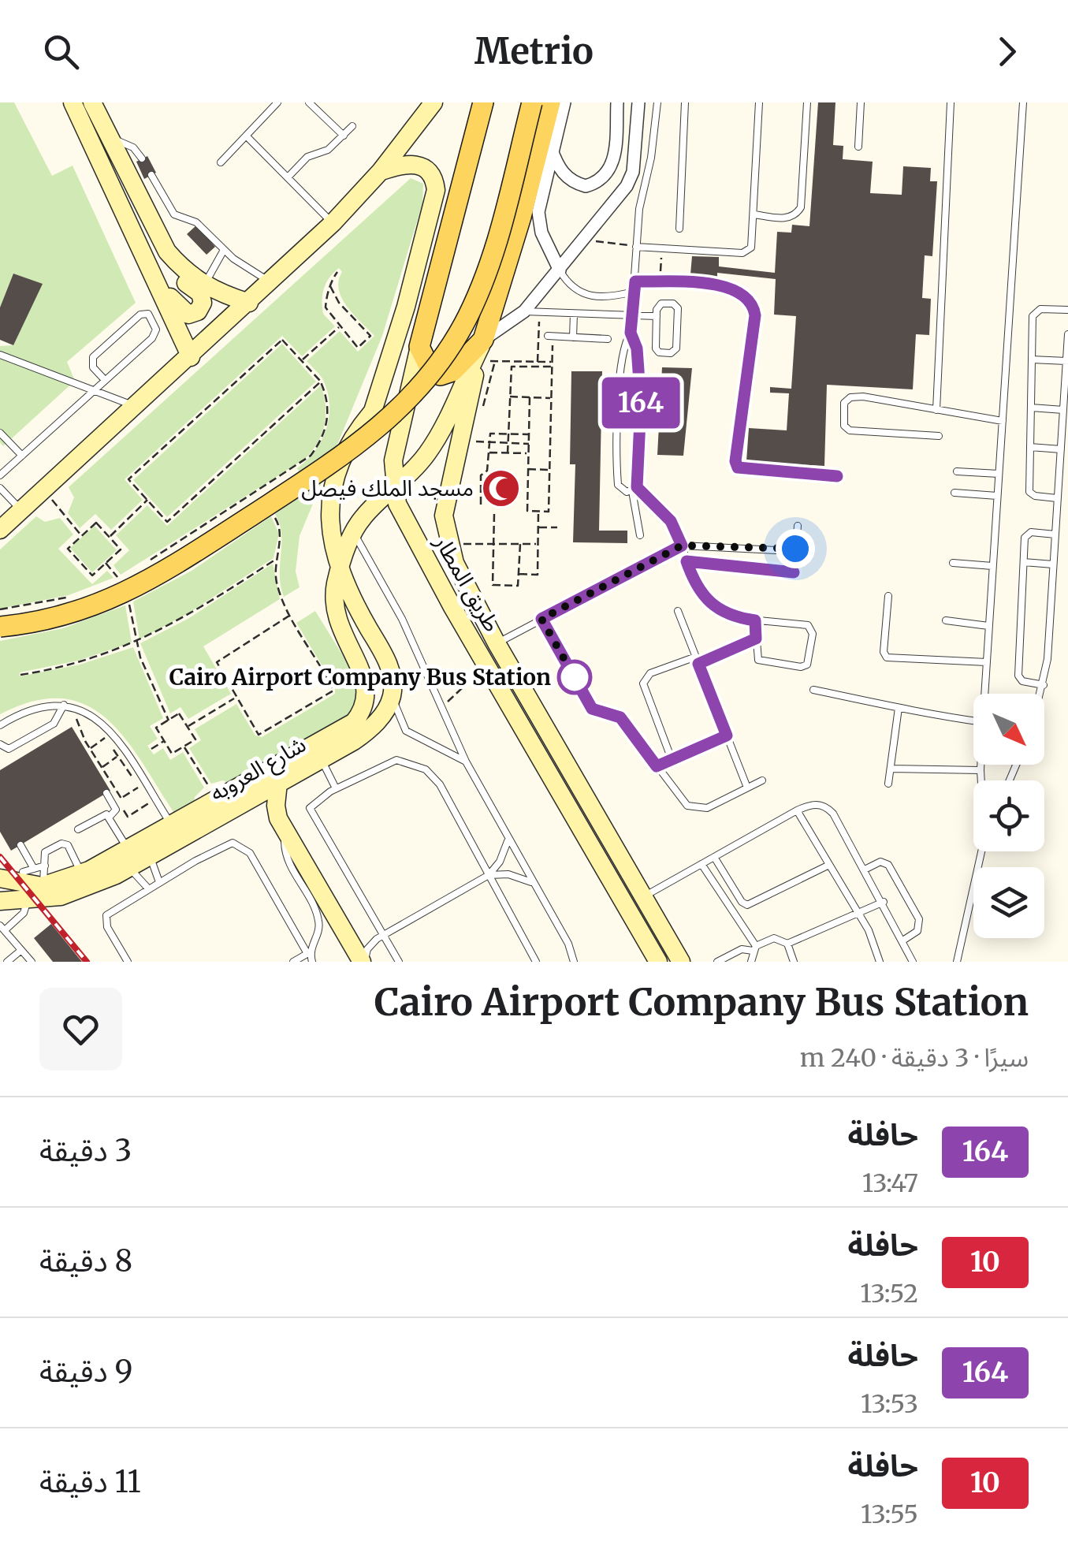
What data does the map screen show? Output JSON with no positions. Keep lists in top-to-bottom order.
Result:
{
  "streets": {
    "main road": ["طريق المطار", "شارع العروبه"]
  },
  "crossings": [
    ["طريق المطار", "شارع العروبه"]
  ],
  "places": {
    "mosque": ["مسجد الملك فيصل"],
    "other": ["Cairo Airport Company Bus Station"]
  },
  "lines": ["bus line 164"],
  "north": "bottom right",
  "page": {
    "header": "Metrio",
    "on_map": "164",
    "heading": ["Cairo Airport Company Bus Station", "سيرًا · 3 دقيقة · 240 m"],
    "list": [
      {
        "mark": "164",
        "name": "حافلة",
        "note": "13:47",
        "value": "3 دقيقة"
      },
      {
        "mark": "10",
        "name": "حافلة",
        "note": "13:52",
        "value": "8 دقيقة"
      },
      {
        "mark": "164",
        "name": "حافلة",
        "note": "13:53",
        "value": "9 دقيقة"
      },
      {
        "mark": "10",
        "name": "حافلة",
        "note": "13:55",
        "value": "11 دقيقة"
      }
    ]
  }
}
